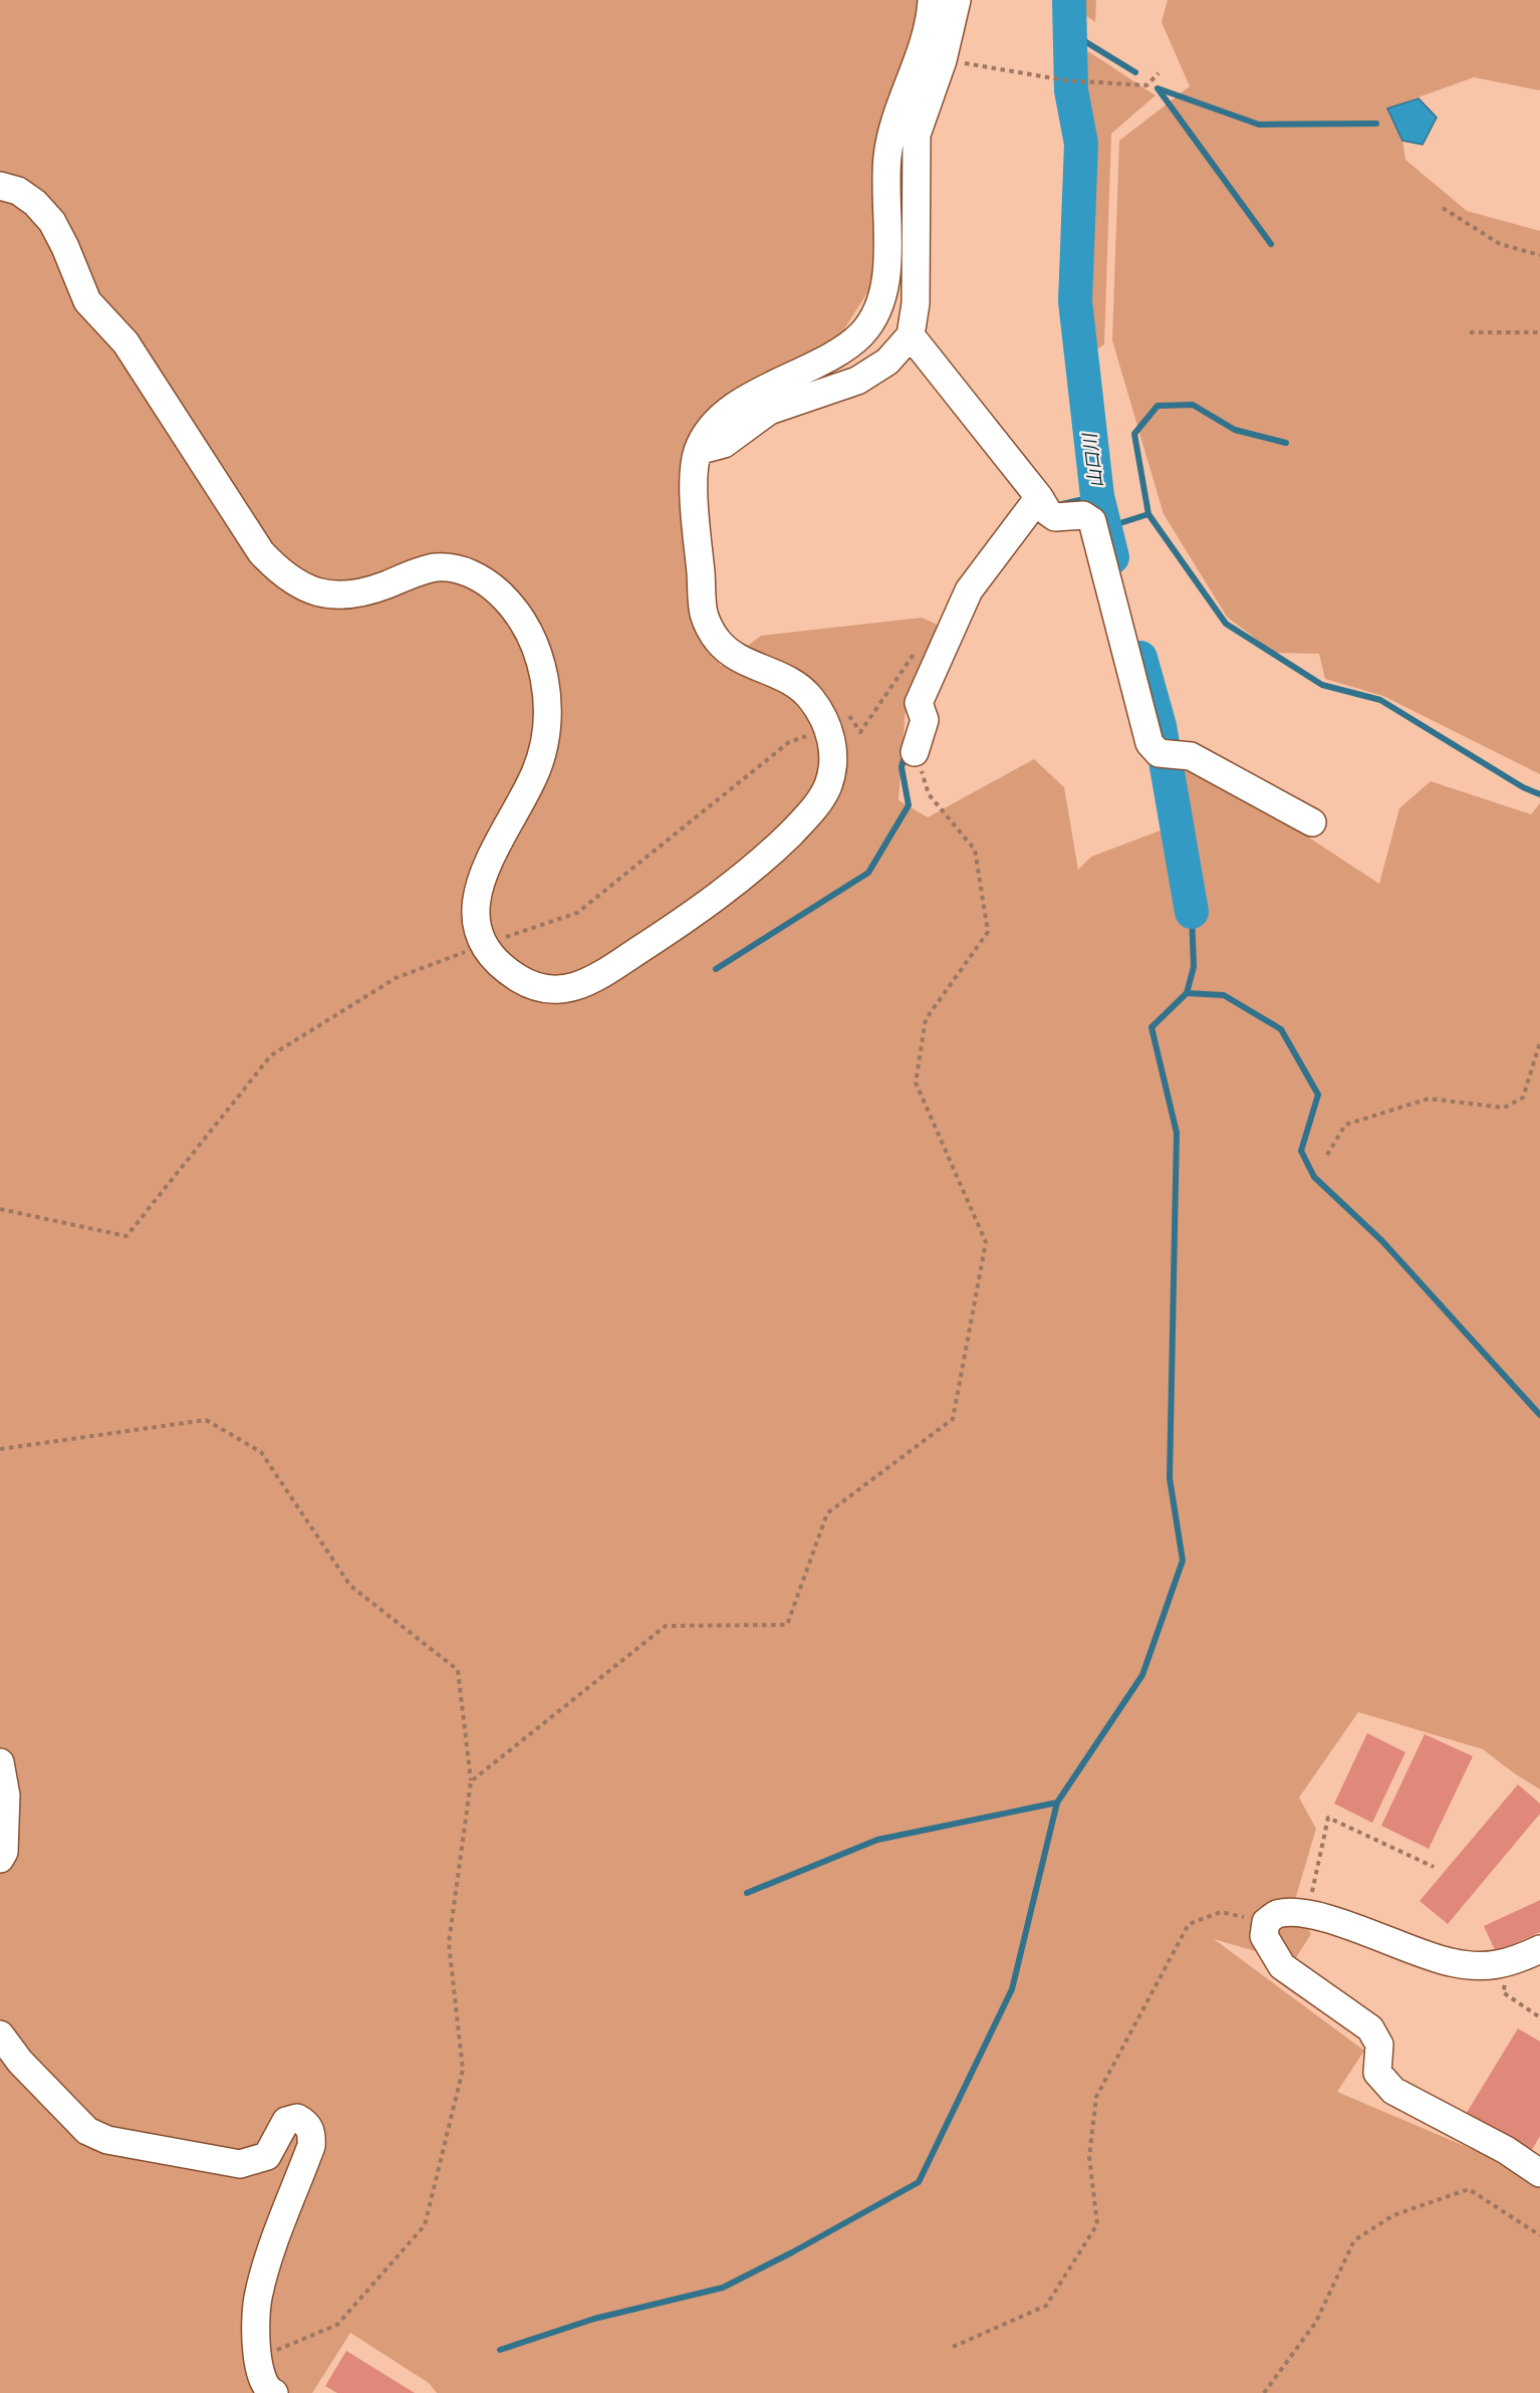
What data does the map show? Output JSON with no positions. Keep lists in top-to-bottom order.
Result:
{
  "water": ["山口川"]
}
